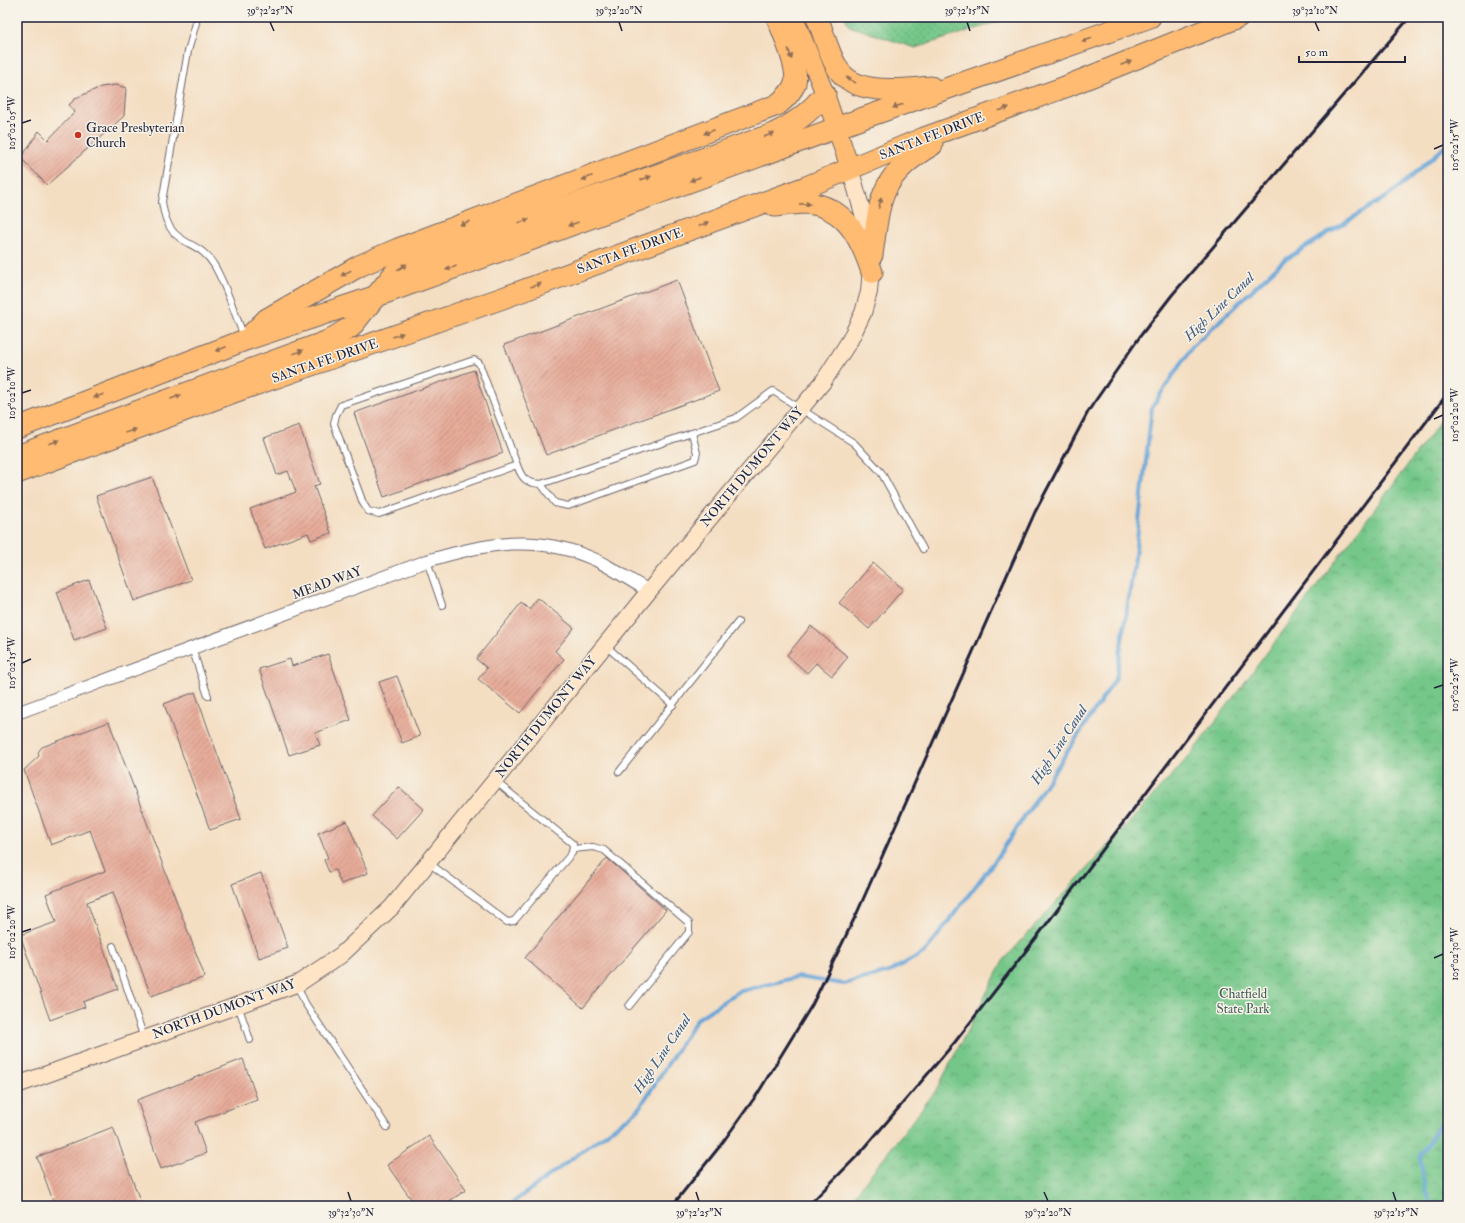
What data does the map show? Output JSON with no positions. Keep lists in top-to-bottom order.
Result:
{
  "streets": {
    "highway": ["SANTA FE DRIVE"],
    "street": ["NORTH DUMONT WAY", "MEAD WAY"]
  },
  "crossings": [
    ["SANTA FE DRIVE", "NORTH DUMONT WAY"],
    ["NORTH DUMONT WAY", "MEAD WAY"]
  ],
  "water": ["High Line Canal"],
  "parks": ["Chatfield State Park"],
  "places": ["Grace Presbyterian Church"],
  "scale_bar": "50 m",
  "coordinates": [
    "39°32'25\"N",
    "39°32'20\"N",
    "39°32'15\"N",
    "39°32'10\"N",
    "105°02'05\"W",
    "105°02'15\"W",
    "105°02'10\"W",
    "105°02'20\"W",
    "105°02'25\"W",
    "105°02'30\"W",
    "39°32'30\"N"
  ]
}
